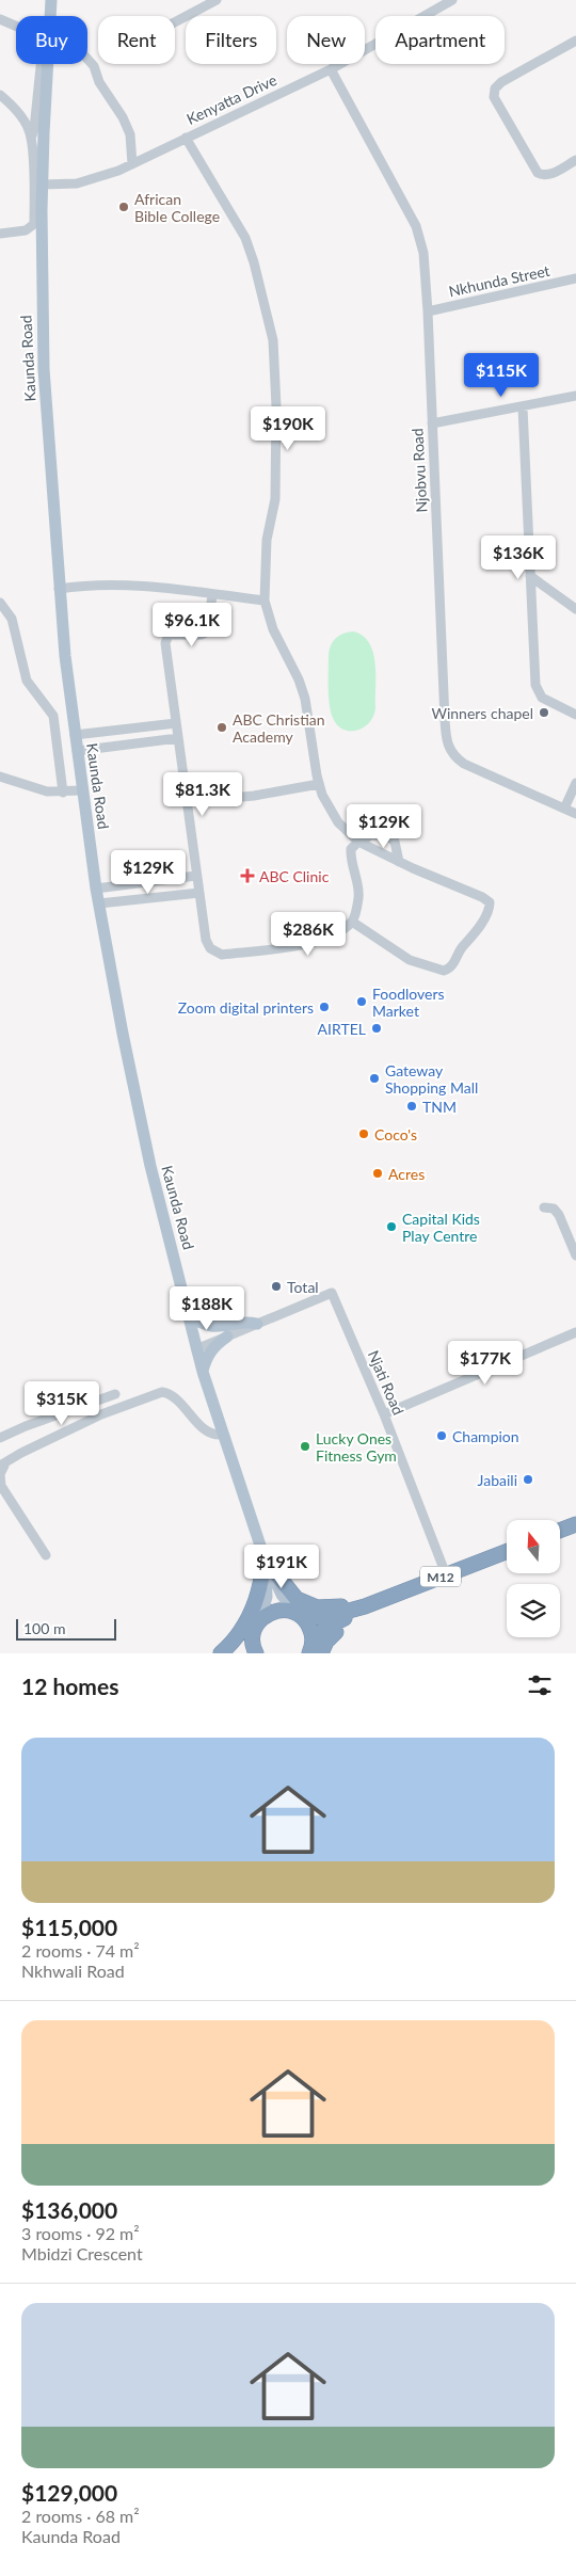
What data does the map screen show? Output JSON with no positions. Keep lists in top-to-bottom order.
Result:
{
  "streets": {
    "highway": ["M12"],
    "main road": ["Kaunda Road"],
    "street": [
      "Kenyatta Drive",
      "Nkhunda Street",
      "Njobvu Road",
      "Njati Road"
    ]
  },
  "crossings": [
    ["Kenyatta Drive", "Kaunda Road"],
    ["Kenyatta Drive", "Njobvu Road"],
    ["Nkhunda Street", "Njobvu Road"],
    ["Kaunda Road", "M12"],
    ["Njati Road", "M12"]
  ],
  "places": {
    "other": [
      "African Bible College",
      "Winners chapel",
      "ABC Christian Academy",
      "Foodlovers Market",
      "Zoom digital printers",
      "AIRTEL",
      "Gateway Shopping Mall",
      "TNM",
      "Coco's",
      "Acres",
      "Capital Kids Play Centre",
      "Total",
      "Champion",
      "Lucky Ones Fitness Gym",
      "Jabaili"
    ],
    "health": ["ABC Clinic"]
  },
  "scale_bar": "100 m",
  "north": "top",
  "page": {
    "chip": [
      "Buy",
      "Rent",
      "Filters",
      "New",
      "Apartment"
    ],
    "price": [
      "$115K",
      "$190K",
      "$136K",
      "$96.1K",
      "$81.3K",
      "$129K",
      "$129K",
      "$286K",
      "$188K",
      "$177K",
      "$315K",
      "$191K"
    ],
    "scale": "100 m",
    "heading": "12 homes",
    "list": [
      {
        "name": "$115,000",
        "note": "2 rooms · 74 m² · Nkhwali Road"
      },
      {
        "name": "$136,000",
        "note": "3 rooms · 92 m² · Mbidzi Crescent"
      },
      {
        "name": "$129,000",
        "note": "2 rooms · 68 m² · Kaunda Road"
      }
    ]
  }
}
